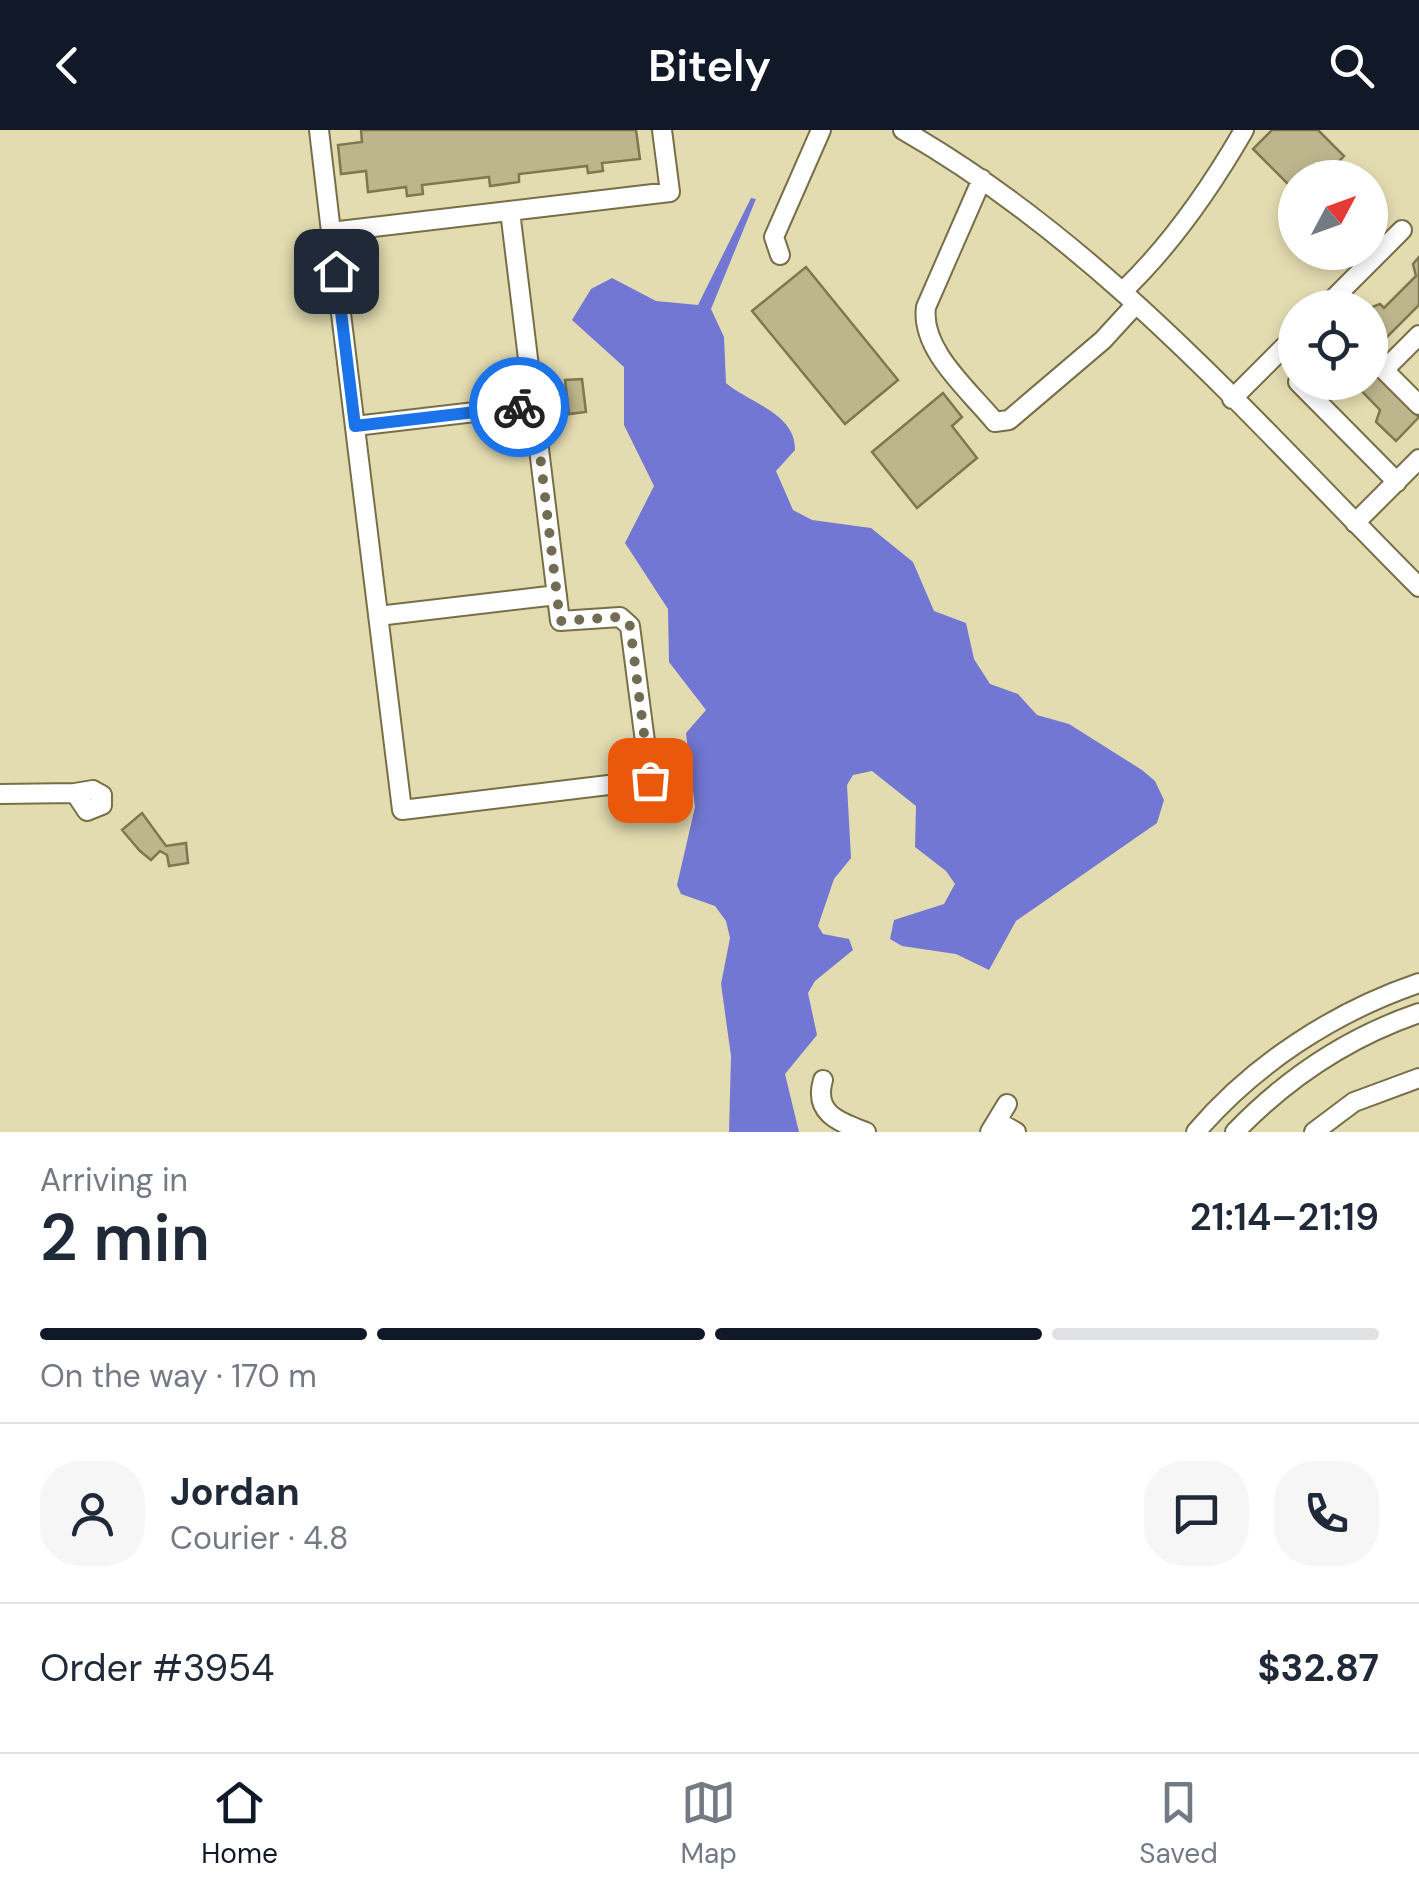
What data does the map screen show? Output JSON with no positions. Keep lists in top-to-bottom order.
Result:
{
  "north": "top right",
  "page": {
    "header": "Bitely",
    "heading": ["2 min", "Arriving in", "21:14–21:19"],
    "panel": [
      "Jordan",
      "Courier · 4.8",
      "Order #3954",
      "$32.87"
    ],
    "bar": "On the way · 170 m",
    "tabs": ["Home", "Map", "Saved"]
  }
}
